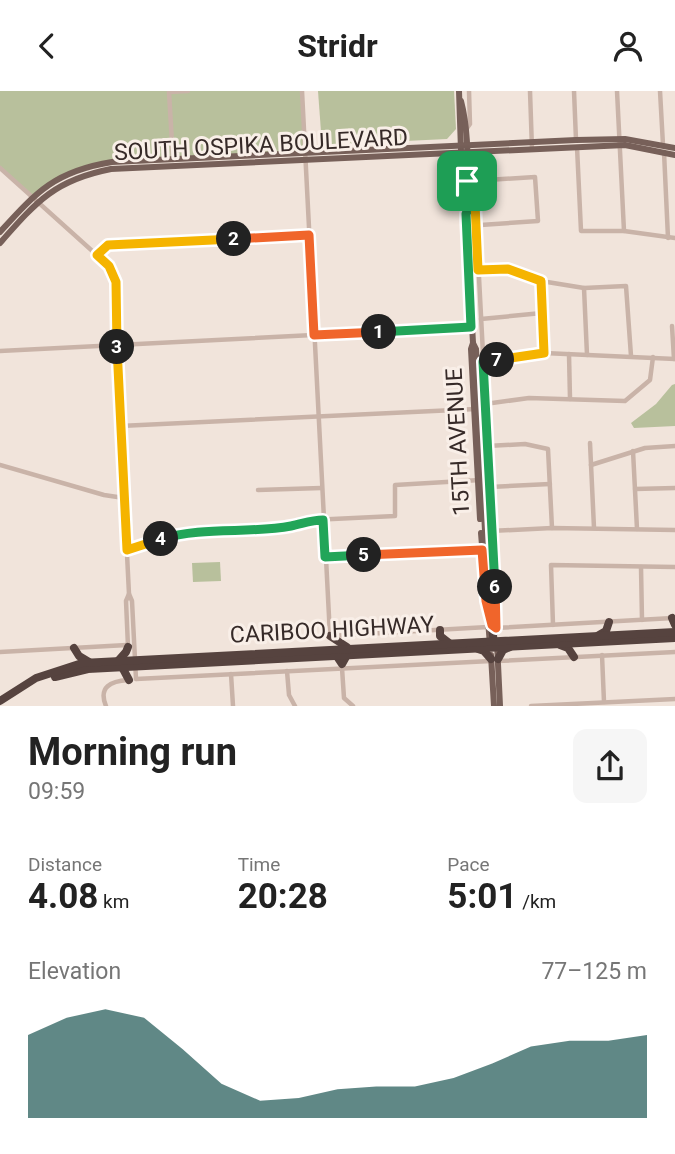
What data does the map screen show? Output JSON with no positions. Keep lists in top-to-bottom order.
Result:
{
  "streets": {
    "highway": ["CARIBOO HIGHWAY"],
    "main road": ["SOUTH OSPIKA BOULEVARD", "15TH AVENUE"]
  },
  "crossings": [
    ["SOUTH OSPIKA BOULEVARD", "15TH AVENUE"]
  ],
  "page": {
    "header": "Stridr",
    "pins": [
      "2",
      "1",
      "3",
      "7",
      "4",
      "5",
      "6"
    ],
    "heading": ["Morning run", "09:59"],
    "stats": [
      ["Distance", "4.08 km"],
      ["Time", "20:28"],
      ["Pace", "5:01 /km"]
    ],
    "chart": ["Elevation", "77–125 m"]
  }
}
